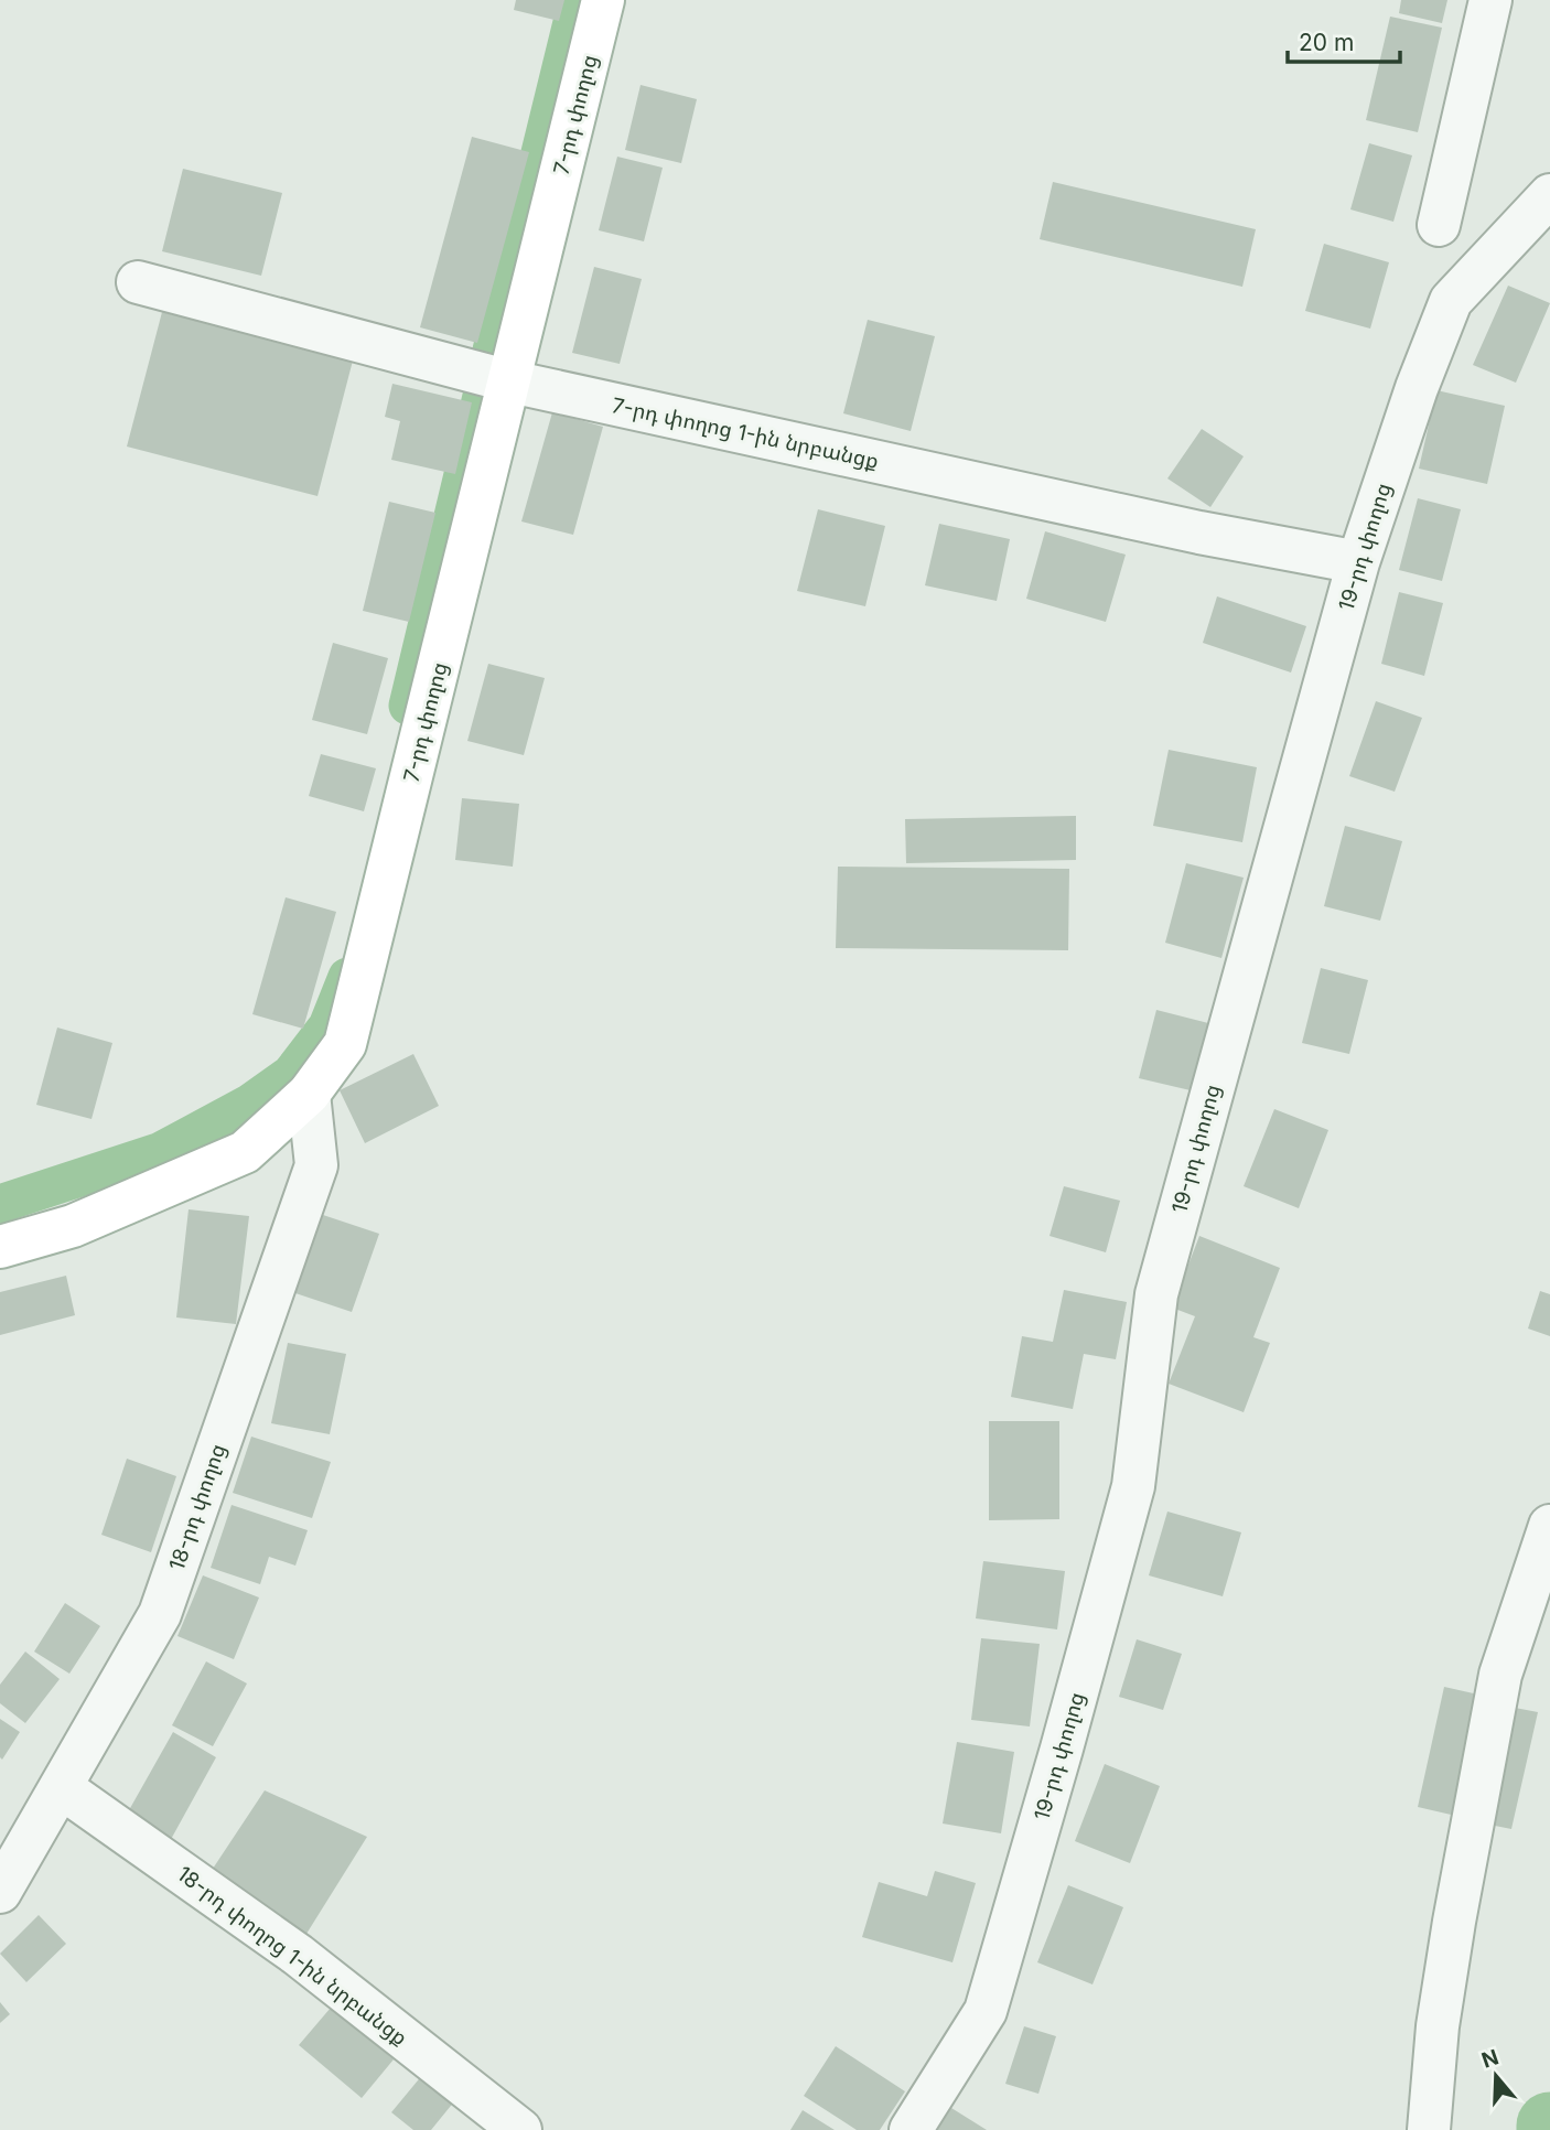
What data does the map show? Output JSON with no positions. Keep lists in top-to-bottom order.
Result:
{
  "streets": {
    "main road": ["7-րդ փողոց"],
    "street": [
      "7-րդ փողոց 1-ին նրբանցք",
      "19-րդ փողոց",
      "18-րդ փողոց",
      "18-րդ փողոց 1-ին նրբանցք"
    ]
  },
  "crossings": [
    ["7-րդ փողոց", "7-րդ փողոց 1-ին նրբանցք"],
    ["7-րդ փողոց", "18-րդ փողոց"],
    ["7-րդ փողոց 1-ին նրբանցք", "19-րդ փողոց"],
    ["18-րդ փողոց", "18-րդ փողոց 1-ին նրբանցք"]
  ],
  "scale_bar": "20 m",
  "north": "top"
}
